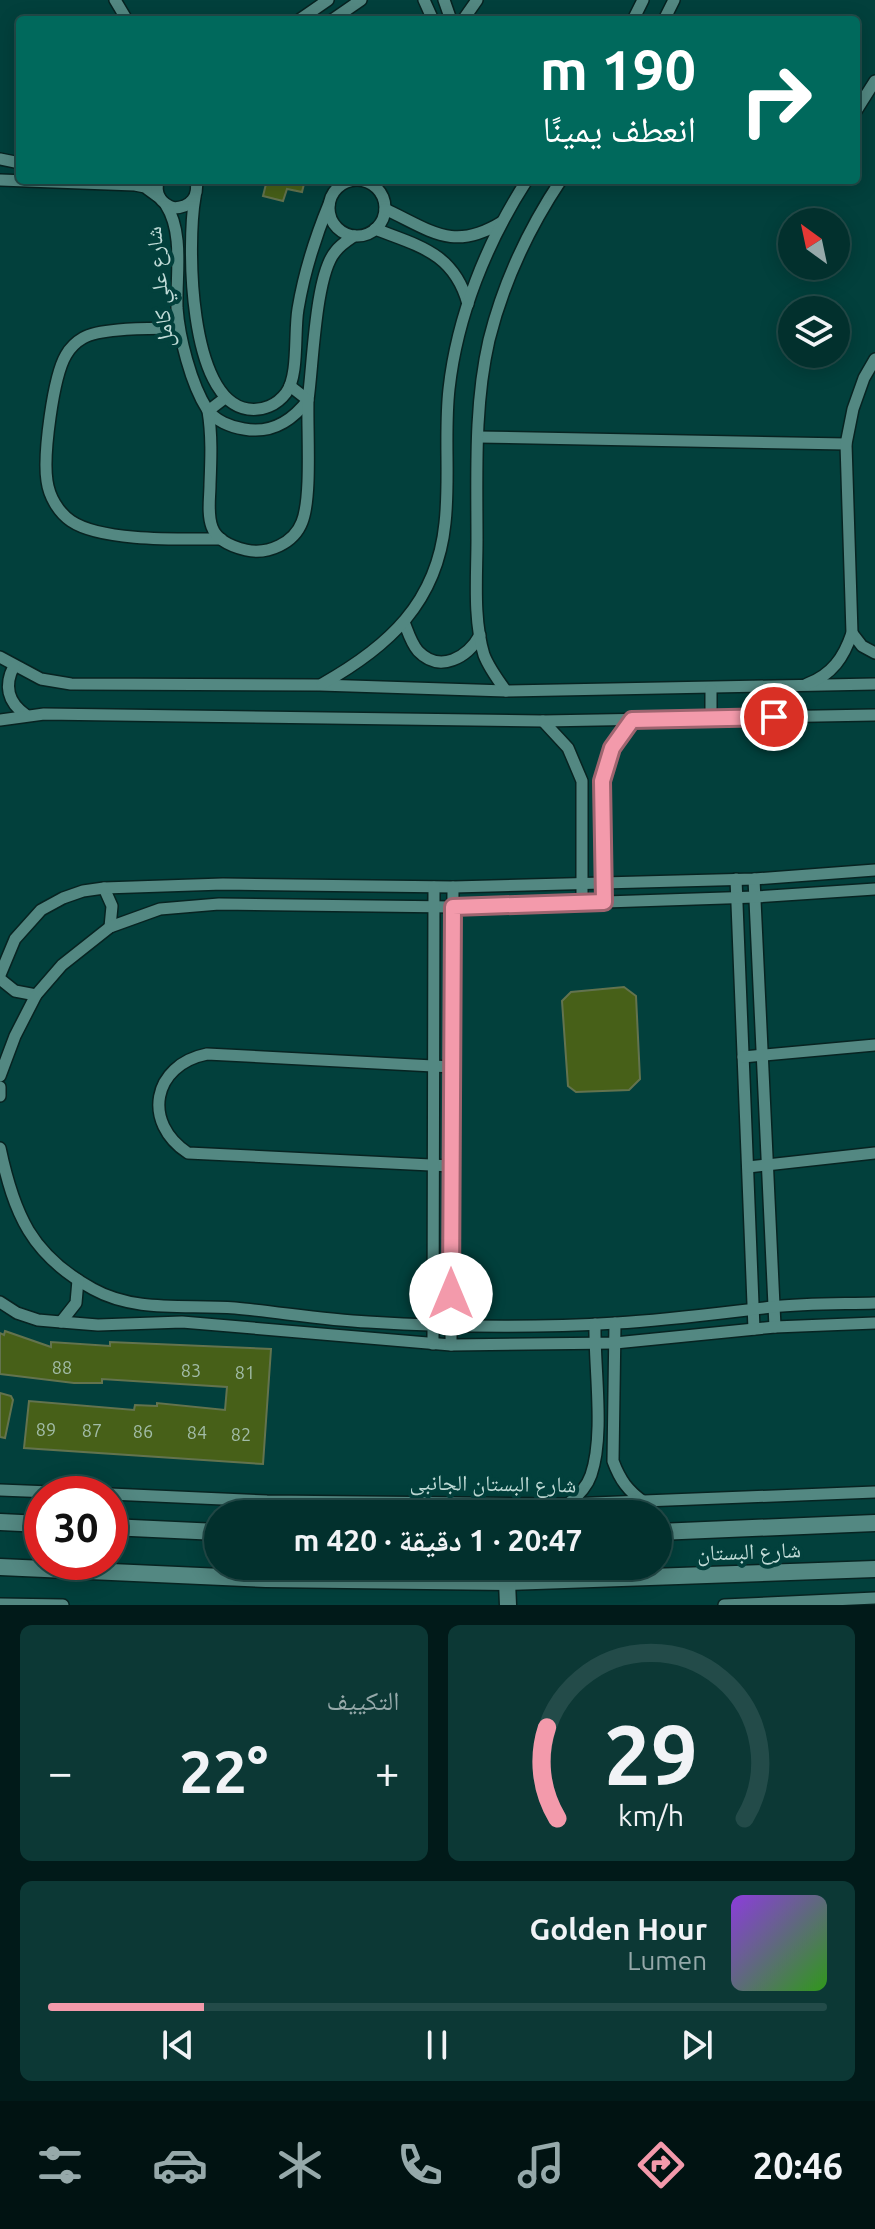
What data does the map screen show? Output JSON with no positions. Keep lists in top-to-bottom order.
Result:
{
  "streets": {
    "street": ["شارع علي كامل", "شارع البستان الجانبى", "شارع البستان"]
  },
  "house_numbers": [
    "88",
    "83",
    "81",
    "89",
    "87",
    "86",
    "84",
    "82"
  ],
  "north": "top left",
  "page": {
    "turn": ["190 m", "انعطف يمينًا"],
    "limit": "30",
    "trip": "20:47 · 1 دقيقة · 420 m",
    "tile": "التكييف",
    "heat": ["−", "22°", "+"],
    "song": ["Golden Hour", "Lumen"],
    "tabs": "20:46",
    "gauge": ["29", "km/h"]
  }
}
